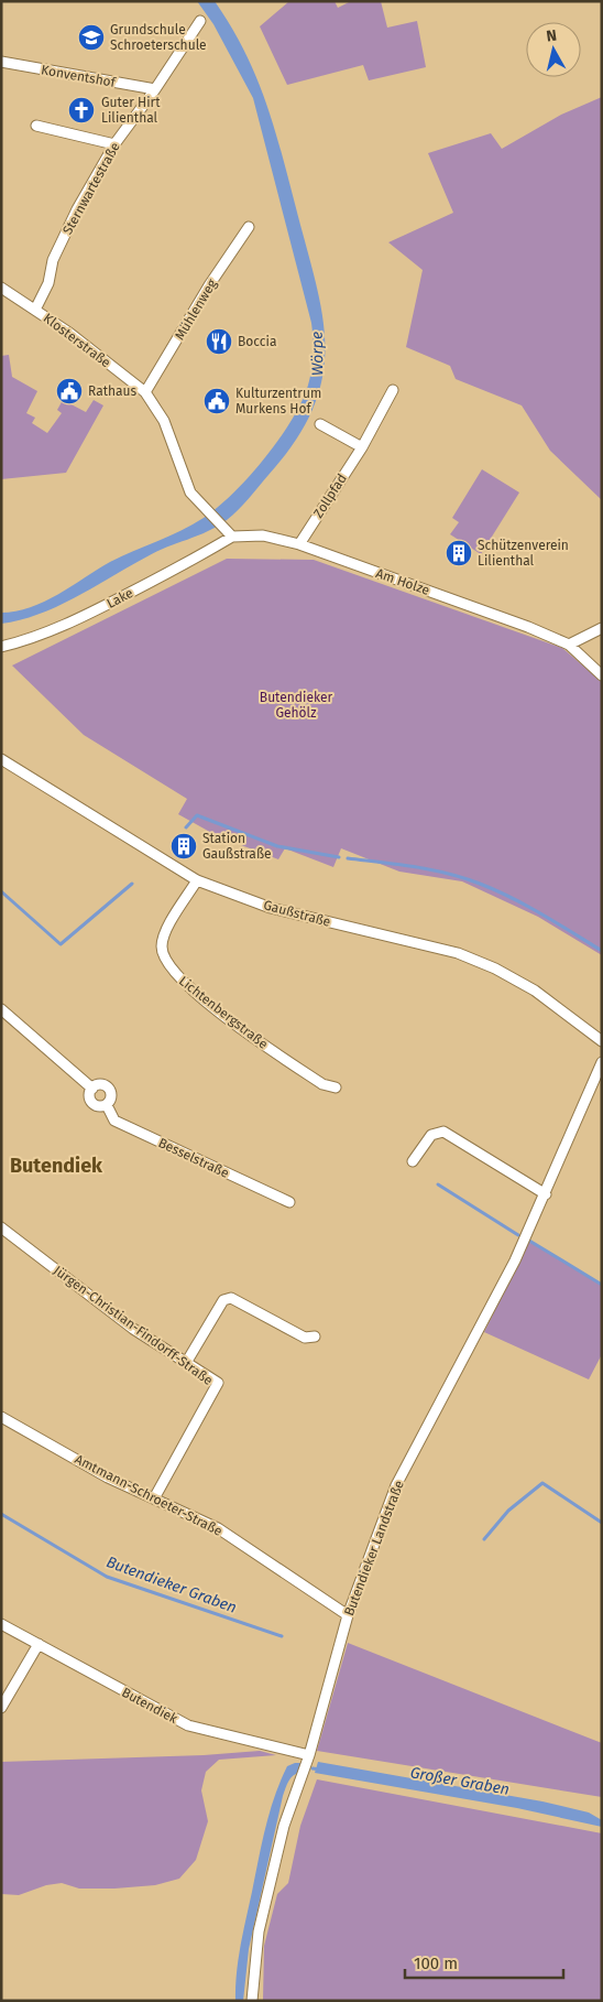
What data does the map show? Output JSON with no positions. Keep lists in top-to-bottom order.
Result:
{
  "streets": {
    "street": [
      "Konventshof",
      "Sternwartestraße",
      "Mühlenweg",
      "Klosterstraße",
      "Zollpfad",
      "Am Holze",
      "Lake",
      "Gaußstraße",
      "Lichtenbergstraße",
      "Besselstraße",
      "Jürgen-Christian-Findorff-Straße",
      "Amtmann-Schroeter-Straße",
      "Butendieker Landstraße",
      "Butendiek"
    ]
  },
  "crossings": [
    ["Konventshof", "Sternwartestraße"],
    ["Sternwartestraße", "Klosterstraße"],
    ["Mühlenweg", "Klosterstraße"],
    ["Klosterstraße", "Am Holze"],
    ["Klosterstraße", "Lake"],
    ["Zollpfad", "Am Holze"],
    ["Am Holze", "Lake"],
    ["Gaußstraße", "Lichtenbergstraße"],
    ["Jürgen-Christian-Findorff-Straße", "Amtmann-Schroeter-Straße"],
    ["Amtmann-Schroeter-Straße", "Butendieker Landstraße"],
    ["Butendieker Landstraße", "Butendiek"]
  ],
  "districts": ["Butendiek"],
  "water": ["Wörpe", "Butendieker Graben", "Großer Graben"],
  "parks": ["Butendieker Gehölz"],
  "places": {
    "school or university": ["Grundschule Schroeterschule"],
    "church": ["Guter Hirt Lilienthal"],
    "restaurant": ["Boccia"],
    "public building": ["Rathaus", "Kulturzentrum Murkens Hof"],
    "building": ["Schützenverein Lilienthal", "Station Gaußstraße"]
  },
  "scale_bar": "100 m",
  "north": "top"
}
